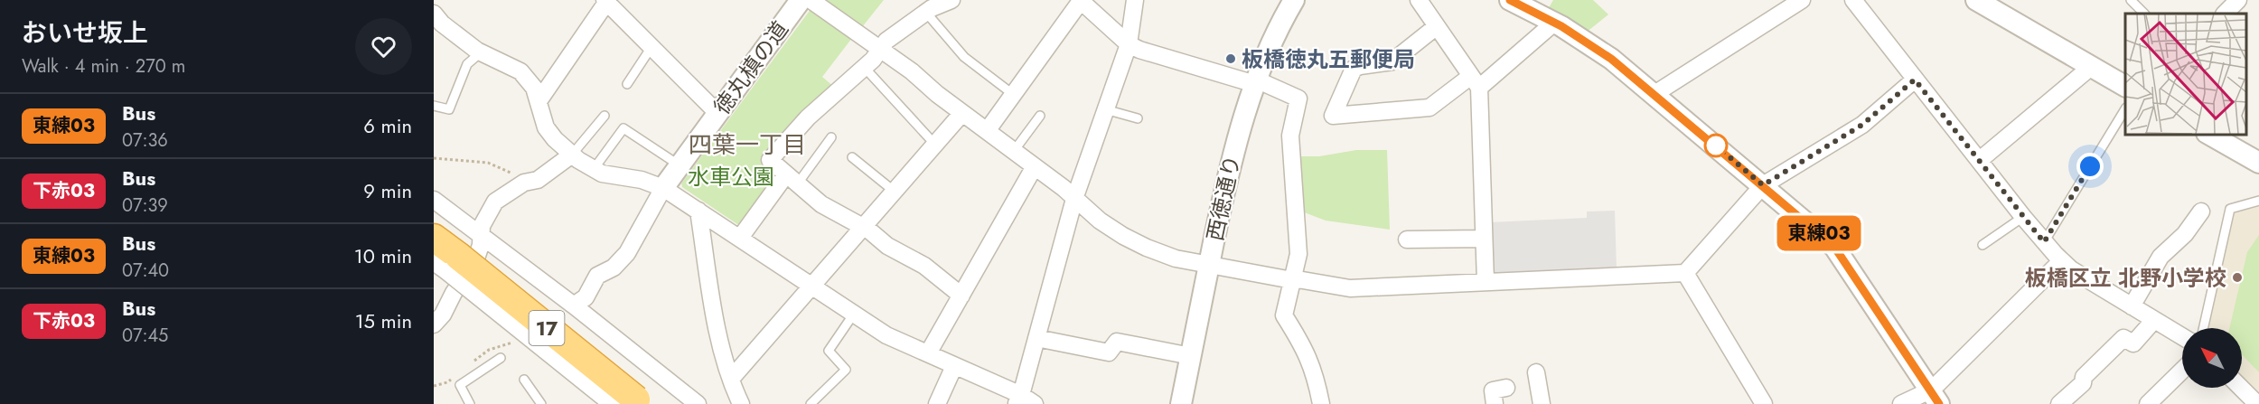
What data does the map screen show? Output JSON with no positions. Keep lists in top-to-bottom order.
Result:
{
  "streets": {
    "highway": ["17"],
    "street": ["徳丸槙の道", "西徳通り"]
  },
  "districts": ["四葉一丁目"],
  "parks": ["水車公園"],
  "places": ["板橋徳丸五郵便局", "板橋区立 北野小学校"],
  "lines": ["bus line 東練03"],
  "north": "top left",
  "page": {
    "heading": ["おいせ坂上", "Walk · 4 min · 270 m"],
    "on_map": "東練03",
    "list": [
      {
        "mark": "東練03",
        "name": "Bus",
        "note": "07:36",
        "value": "6 min"
      },
      {
        "mark": "下赤03",
        "name": "Bus",
        "note": "07:39",
        "value": "9 min"
      },
      {
        "mark": "東練03",
        "name": "Bus",
        "note": "07:40",
        "value": "10 min"
      },
      {
        "mark": "下赤03",
        "name": "Bus",
        "note": "07:45",
        "value": "15 min"
      }
    ]
  }
}
